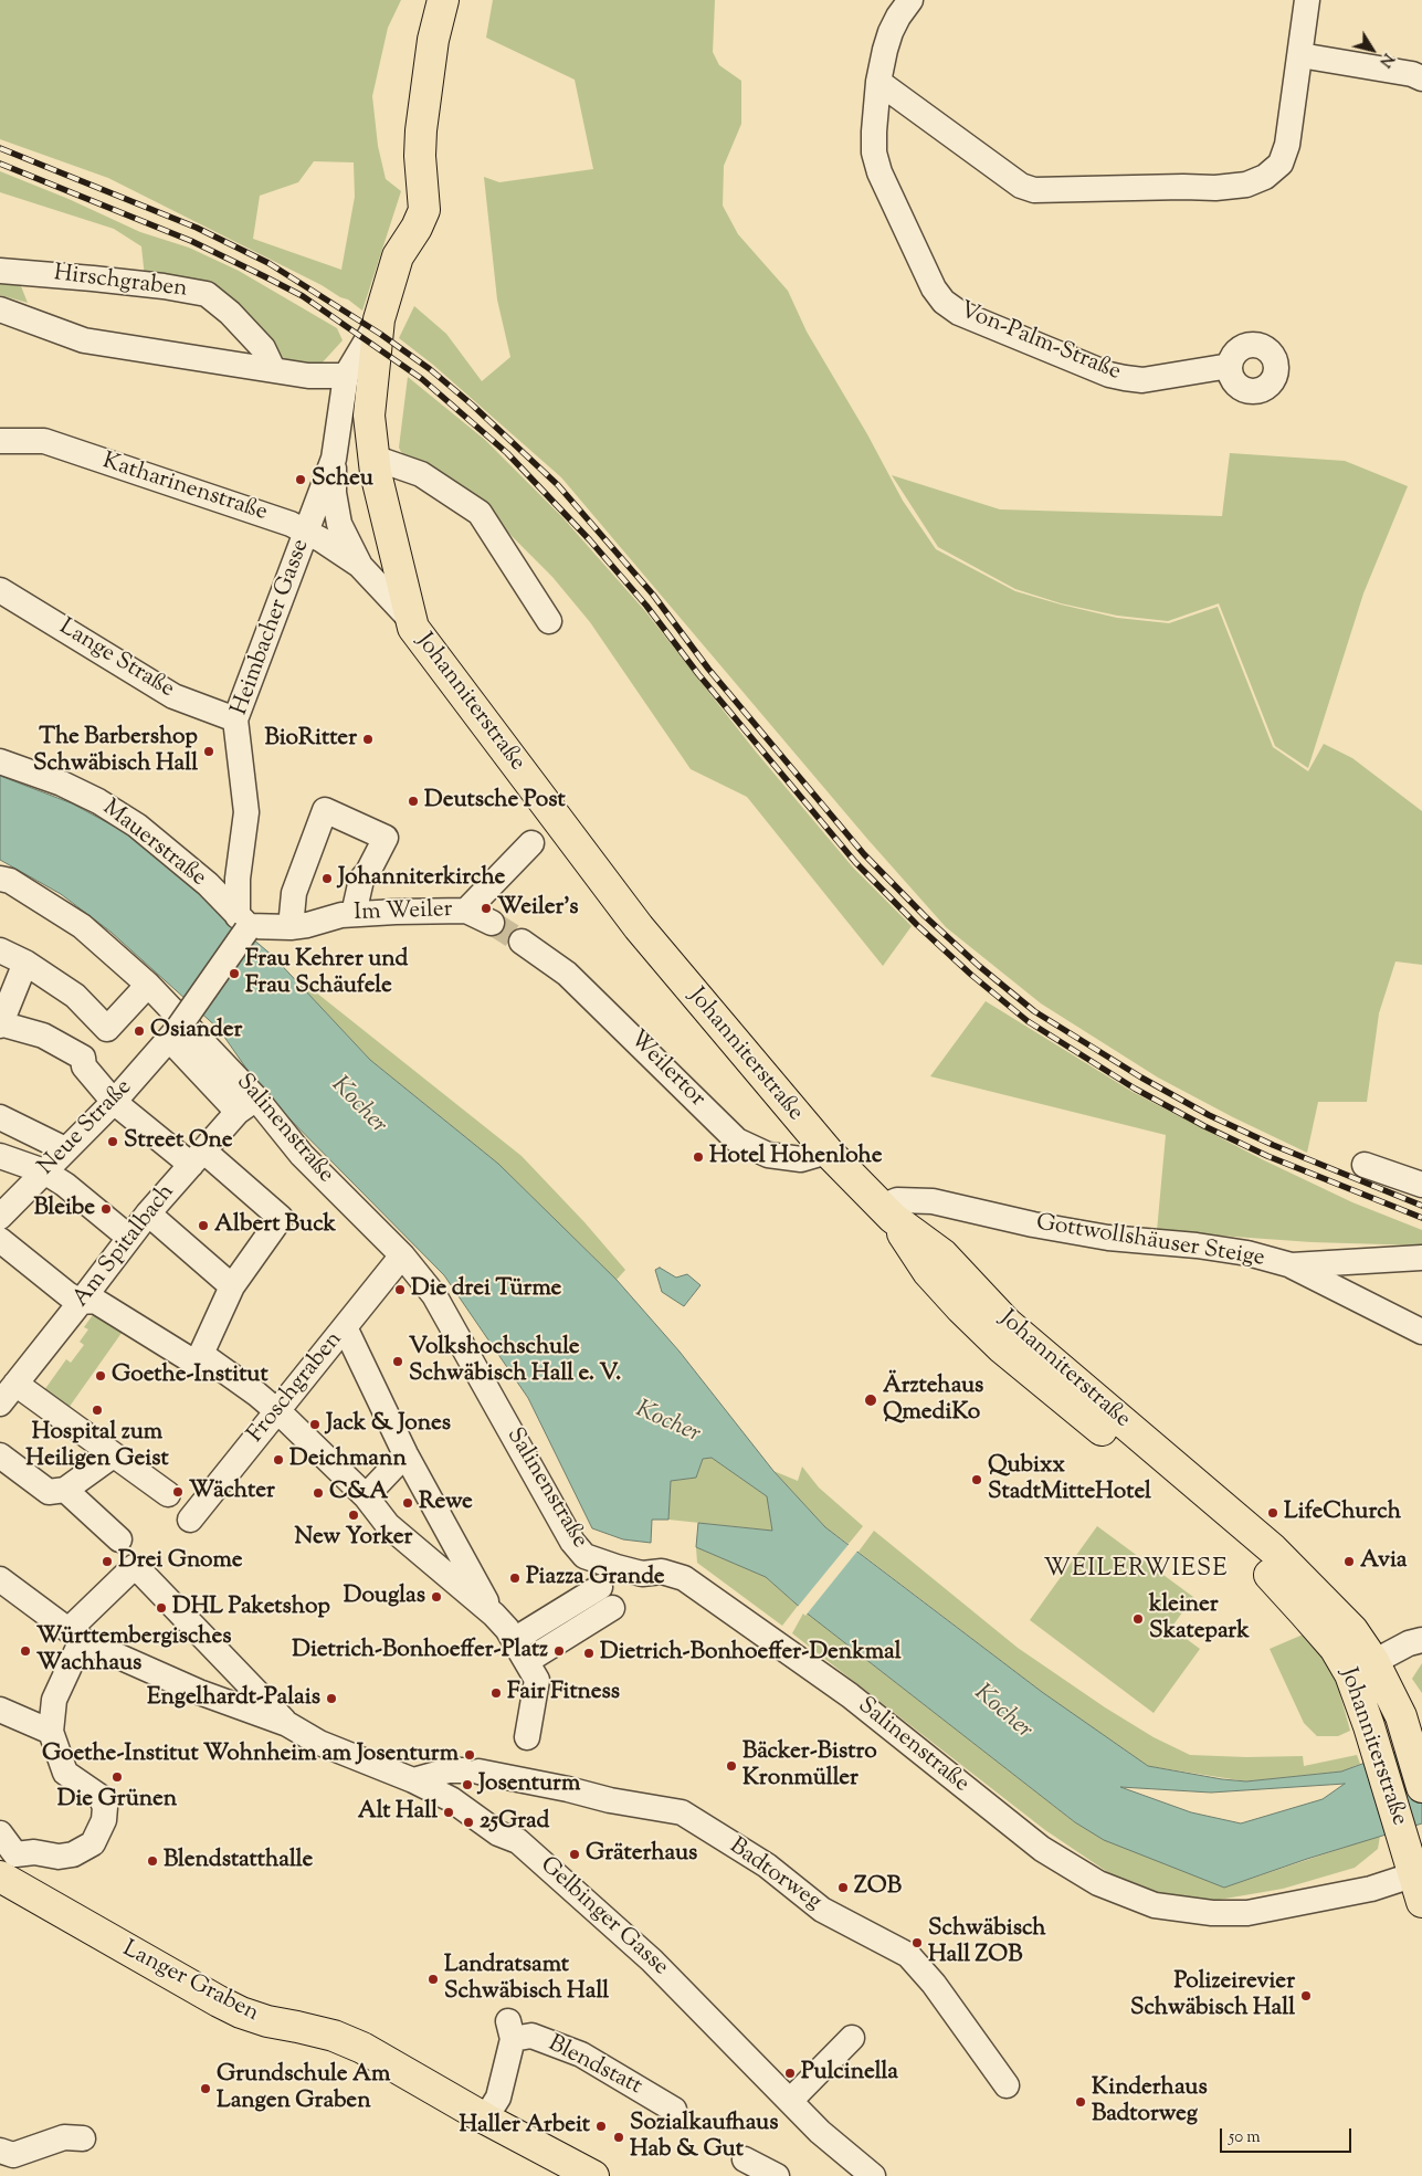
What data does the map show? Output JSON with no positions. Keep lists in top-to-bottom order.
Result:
{
  "streets": {
    "main road": ["Johanniterstraße", "Langer Graben"],
    "street": [
      "Hirschgraben",
      "Von-Palm-Straße",
      "Katharinenstraße",
      "Heimbacher Gasse",
      "Lange Straße",
      "Mauerstraße",
      "Im Weiler",
      "Weilertor",
      "Neue Straße",
      "Salinenstraße",
      "Gottwollshäuser Steige",
      "Am Spitalbach",
      "Froschgraben",
      "Badtorweg",
      "Gelbinger Gasse",
      "Blendstatt"
    ]
  },
  "crossings": [
    ["Katharinenstraße", "Heimbacher Gasse"],
    ["Katharinenstraße", "Johanniterstraße"],
    ["Heimbacher Gasse", "Lange Straße"],
    ["Heimbacher Gasse", "Johanniterstraße"],
    ["Heimbacher Gasse", "Mauerstraße"],
    ["Heimbacher Gasse", "Im Weiler"],
    ["Heimbacher Gasse", "Neue Straße"],
    ["Johanniterstraße", "Weilertor"],
    ["Johanniterstraße", "Salinenstraße"],
    ["Johanniterstraße", "Gottwollshäuser Steige"],
    ["Mauerstraße", "Im Weiler"],
    ["Mauerstraße", "Neue Straße"],
    ["Im Weiler", "Neue Straße"],
    ["Salinenstraße", "Am Spitalbach"],
    ["Salinenstraße", "Froschgraben"],
    ["Badtorweg", "Gelbinger Gasse"],
    ["Langer Graben", "Blendstatt"]
  ],
  "districts": ["WEILERWIESE"],
  "water": ["Kocher"],
  "places": [
    "Scheu",
    "BioRitter",
    "The Barbershop Schwäbisch Hall",
    "Deutsche Post",
    "Johanniterkirche",
    "Weiler's",
    "Frau Kehrer und Frau Schäufele",
    "Osiander",
    "Street One",
    "Hotel Hohenlohe",
    "Bleibe",
    "Albert Buck",
    "Die drei Türme",
    "Volkshochschule Schwäbisch Hall e. V.",
    "Goethe-Institut",
    "Ärztehaus QmediKo",
    "Hospital zum Heiligen Geist",
    "Jack & Jones",
    "Deichmann",
    "Qubixx StadtMitteHotel",
    "Wächter",
    "C&A",
    "Rewe",
    "LifeChurch",
    "New Yorker",
    "Drei Gnome",
    "Avia",
    "Piazza Grande",
    "Douglas",
    "DHL Paketshop",
    "kleiner Skatepark",
    "Württembergisches Wachhaus",
    "Dietrich-Bonhoeffer-Platz",
    "Dietrich-Bonhoeffer-Denkmal",
    "Fair Fitness",
    "Engelhardt-Palais",
    "Goethe-Institut Wohnheim am Josenturm",
    "Bäcker-Bistro Kronmüller",
    "Die Grünen",
    "Josenturm",
    "Alt Hall",
    "25Grad",
    "Gräterhaus",
    "Blendstatthalle",
    "ZOB",
    "Schwäbisch Hall ZOB",
    "Landratsamt Schwäbisch Hall",
    "Polizeirevier Schwäbisch Hall",
    "Pulcinella",
    "Grundschule Am Langen Graben",
    "Kinderhaus Badtorweg",
    "Haller Arbeit",
    "Sozialkaufhaus Hab & Gut"
  ],
  "scale_bar": "50 m",
  "north": "bottom right"
}
